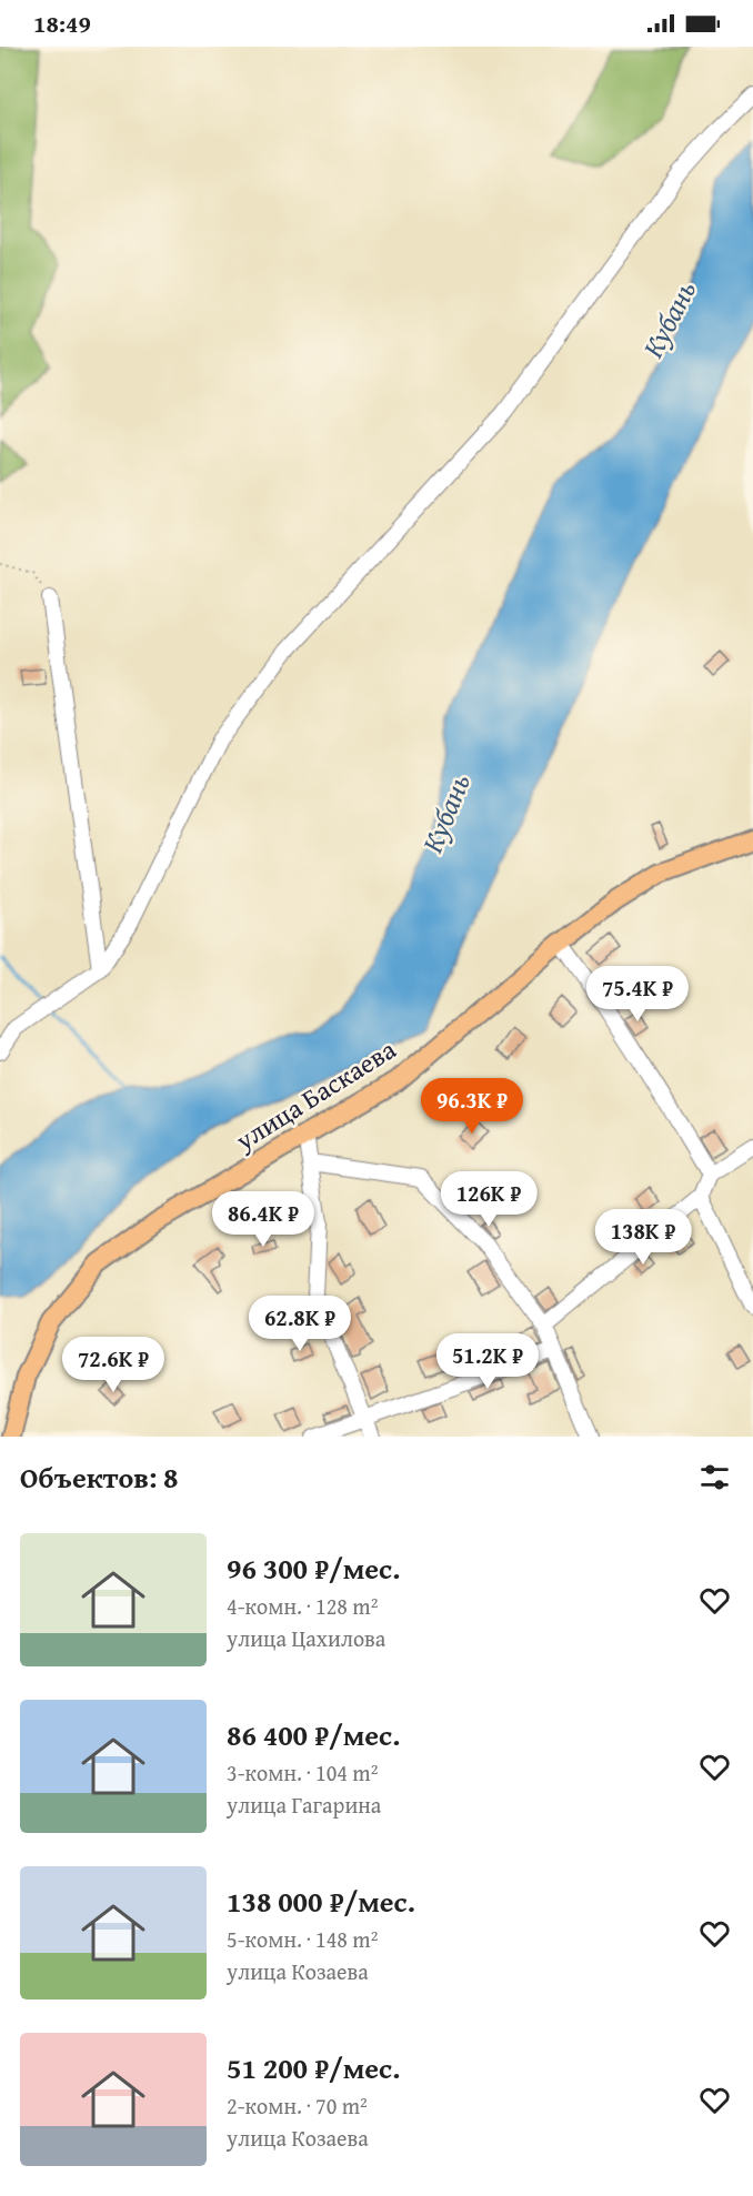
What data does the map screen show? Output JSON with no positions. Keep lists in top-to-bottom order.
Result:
{
  "streets": {
    "main road": ["улица Баскаева"]
  },
  "water": ["Кубань"],
  "page": {
    "status": "18:49",
    "price": [
      "75.4K ₽",
      "96.3K ₽",
      "126K ₽",
      "86.4K ₽",
      "138K ₽",
      "62.8K ₽",
      "51.2K ₽",
      "72.6K ₽"
    ],
    "heading": "Объектов: 8",
    "list": [
      {
        "name": "96 300 ₽/мес.",
        "note": "4-комн. · 128 m² · улица Цахилова"
      },
      {
        "name": "86 400 ₽/мес.",
        "note": "3-комн. · 104 m² · улица Гагарина"
      },
      {
        "name": "138 000 ₽/мес.",
        "note": "5-комн. · 148 m² · улица Козаева"
      },
      {
        "name": "51 200 ₽/мес.",
        "note": "2-комн. · 70 m² · улица Козаева"
      }
    ]
  }
}
